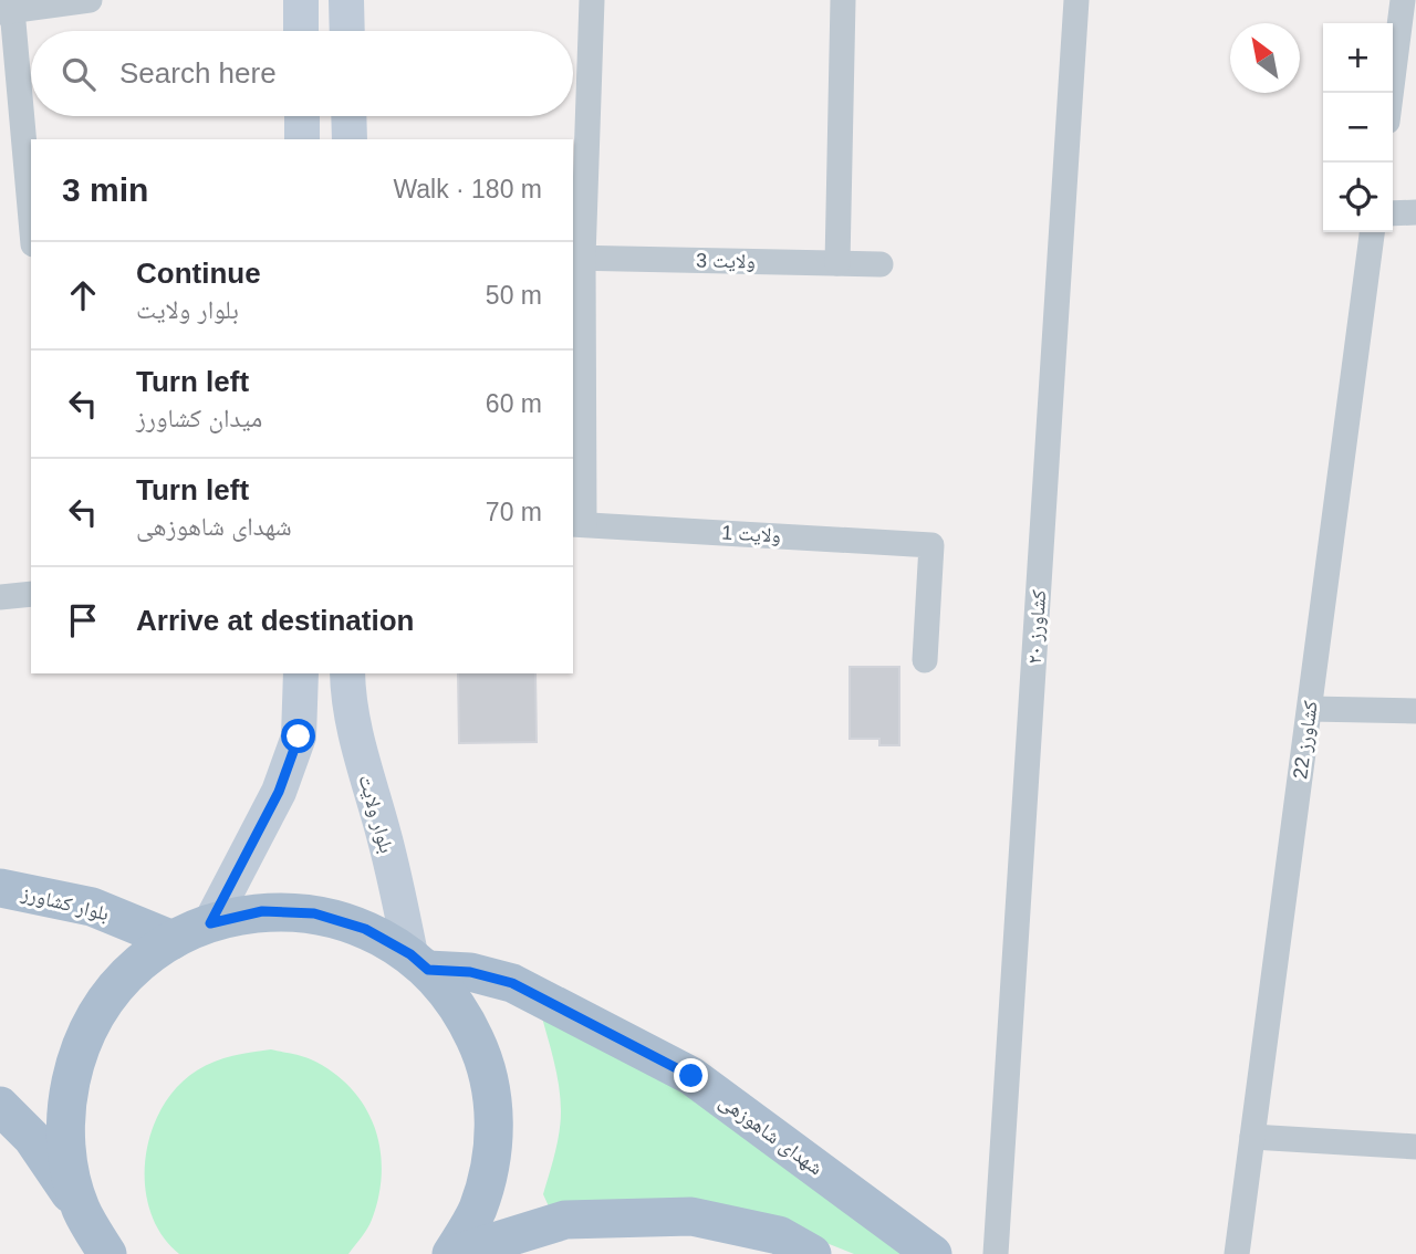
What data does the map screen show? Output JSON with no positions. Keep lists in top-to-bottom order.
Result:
{
  "streets": {
    "main road": ["بلوار کشاورز", "شهدای شاهوزهی"],
    "street": [
      "ولایت 3",
      "ولایت 1",
      "کشاورز ۲۰",
      "کشاورز 22",
      "بلوار ولایت"
    ]
  },
  "crossings": [
    ["بلوار ولایت", "شهدای شاهوزهی"]
  ],
  "north": "top left",
  "page": {
    "map_buttons": ["+", "−"],
    "search": "Search here",
    "heading": ["3 min", "Walk · 180 m"],
    "list": [
      ["Continue", "بلوار ولایت", "50 m"],
      ["Turn left", "میدان کشاورز", "60 m"],
      ["Turn left", "شهدای شاهوزهی", "70 m"],
      "Arrive at destination"
    ]
  }
}
